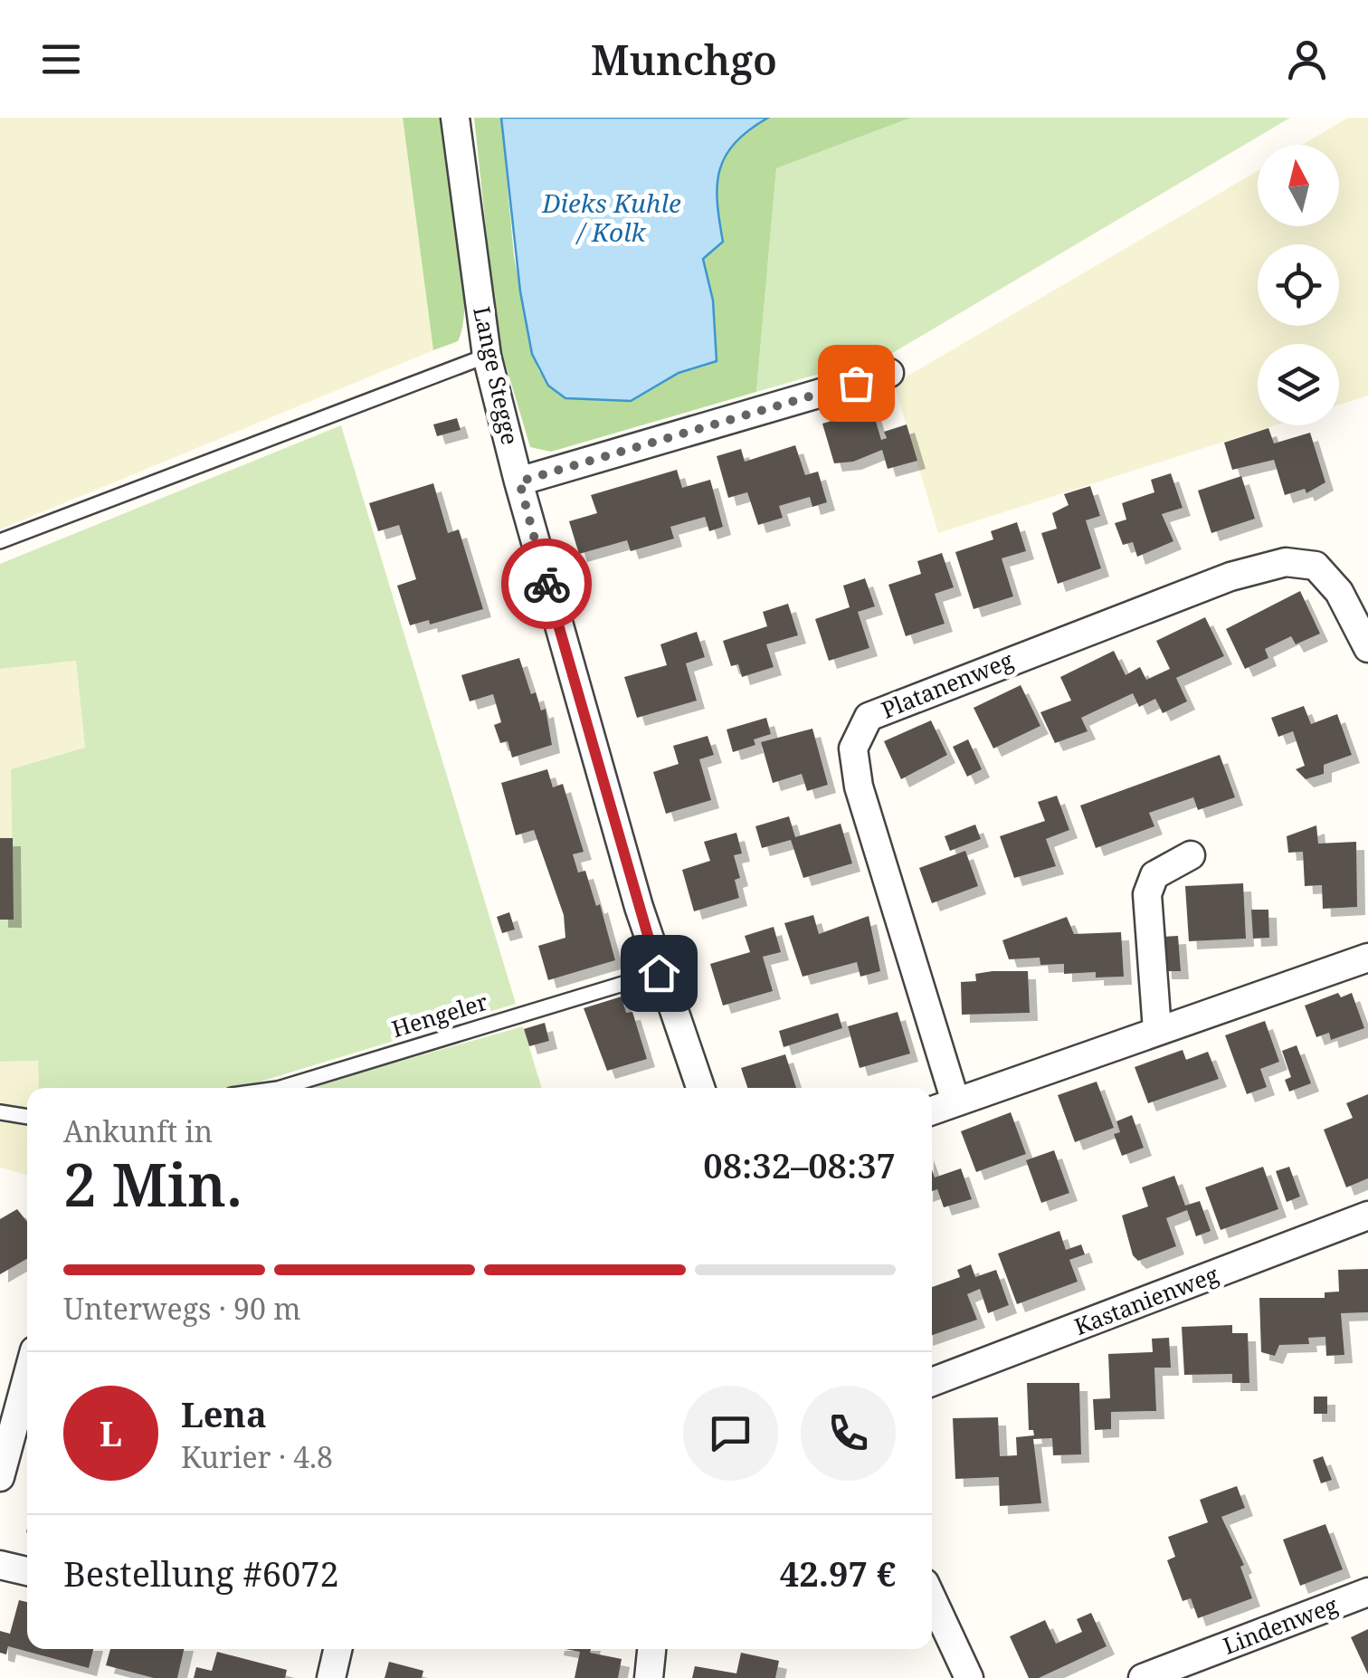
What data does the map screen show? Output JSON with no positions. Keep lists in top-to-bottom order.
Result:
{
  "streets": {
    "street": [
      "Lange Stegge",
      "Platanenweg",
      "Kastanienweg",
      "Lindenweg"
    ],
    "lane": ["Hengeler"]
  },
  "crossings": [
    ["Lange Stegge", "Hengeler"]
  ],
  "water": ["Dieks Kuhle / Kolk"],
  "north": "top",
  "page": {
    "header": "Munchgo",
    "heading": ["2 Min.", "Ankunft in", "08:32–08:37"],
    "panel": [
      "Lena",
      "Kurier · 4.8",
      "Bestellung #6072",
      "42.97 €"
    ],
    "bar": "Unterwegs · 90 m",
    "round": "L"
  }
}
